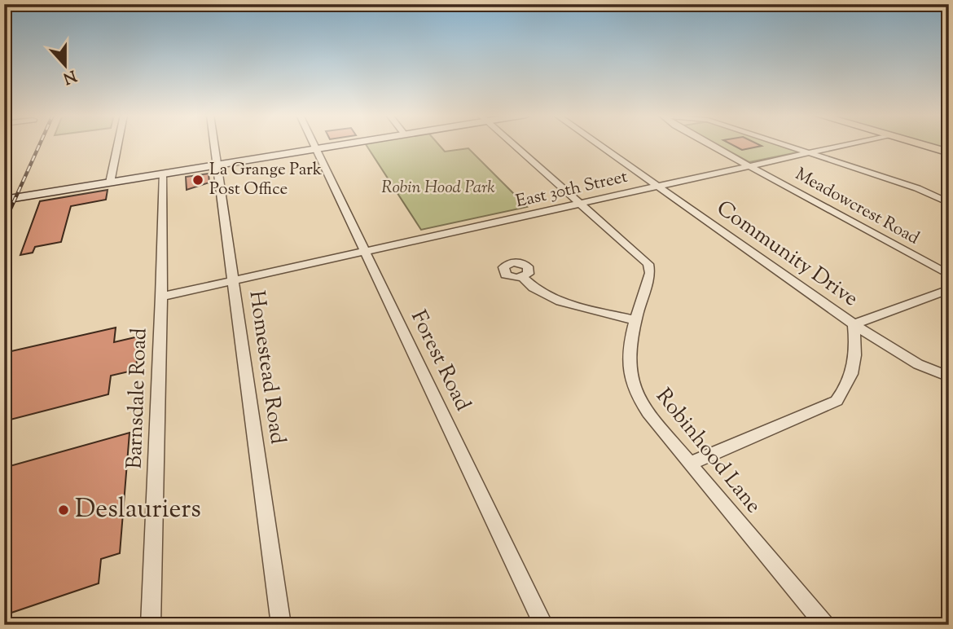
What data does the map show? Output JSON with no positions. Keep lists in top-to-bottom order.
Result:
{
  "streets": {
    "street": [
      "East 30th Street",
      "Meadowcrest Road",
      "Community Drive",
      "Forest Road",
      "Homestead Road",
      "Barnsdale Road",
      "Robinhood Lane"
    ]
  },
  "crossings": [
    ["East 30th Street", "Meadowcrest Road"],
    ["East 30th Street", "Community Drive"],
    ["East 30th Street", "Forest Road"],
    ["East 30th Street", "Homestead Road"],
    ["East 30th Street", "Barnsdale Road"],
    ["East 30th Street", "Robinhood Lane"],
    ["Community Drive", "Robinhood Lane"]
  ],
  "parks": ["Robin Hood Park"],
  "places": ["La Grange Park Post Office", "Deslauriers"],
  "north": "bottom"
}
